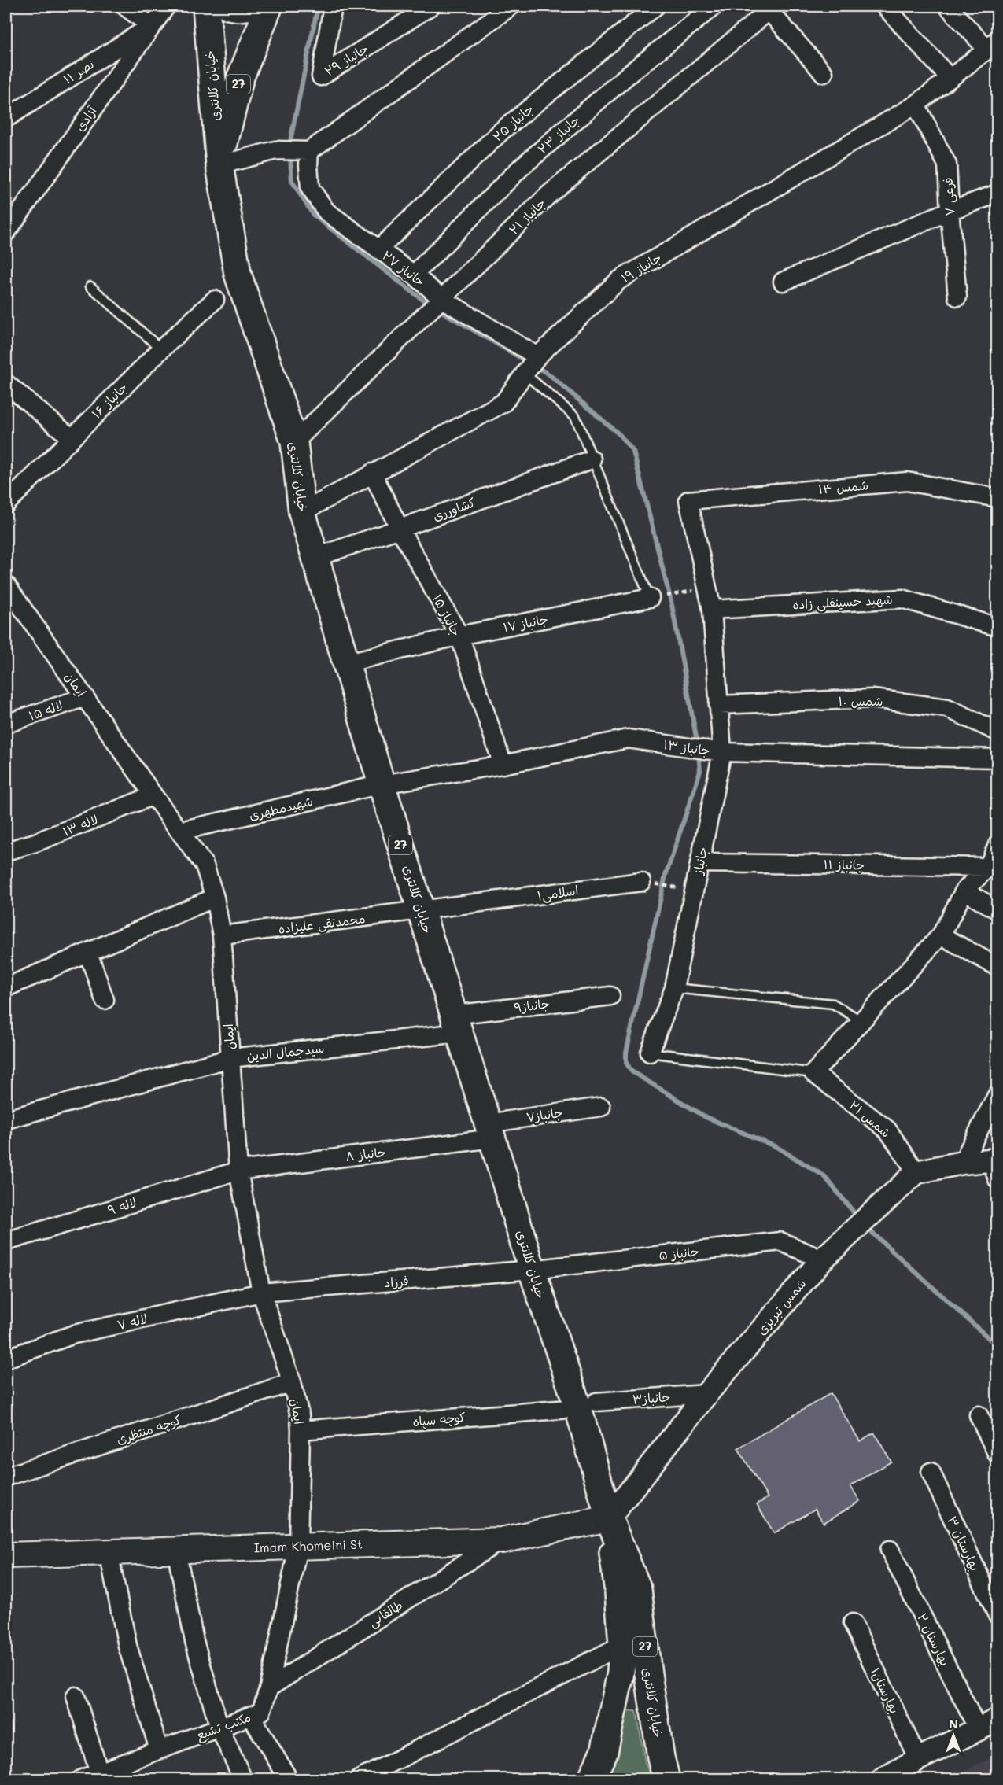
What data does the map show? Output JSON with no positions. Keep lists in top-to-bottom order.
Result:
{
  "streets": {
    "main road": ["27", "خیابان کلانتری", "Imam Khomeini St"],
    "street": [
      "جانباز ۲۹",
      "نصر ۱۱",
      "آزادی",
      "جانباز ۲۵",
      "جانباز ۲۳",
      "فرعی ۷",
      "جانباز ۲۱",
      "جانباز ۱۹",
      "جانباز ۲۷",
      "جانباز ۱۶",
      "شمس ۱۴",
      "کشاورزی",
      "شهید حسینقلی زاده",
      "جانباز ۱۵",
      "جانباز ۱۷",
      "ایمان",
      "شمس ۱۰",
      "لاله ۱۵",
      "جانباز ۱۳",
      "شهیدمطهری",
      "لاله ۱۳",
      "جانباز",
      "جانباز ۱۱",
      "اسلامی۱",
      "محمدتقی علیزاده",
      "جانباز۹",
      "سیدجمال الدین",
      "جانباز۷",
      "شمس ۲۱",
      "جانباز ۸",
      "لاله ۹",
      "جانباز ۵",
      "فرزاد",
      "شمس تبریزی",
      "لاله ۷",
      "جانباز۳",
      "کوچه سپاه",
      "کوچه منتظری",
      "بهارستان ۳",
      "طالقانی",
      "بهارستان ۲",
      "بهارستان۱",
      "مکتب تشیع"
    ]
  },
  "crossings": [
    ["نصر ۱۱", "آزادی"],
    ["خیابان کلانتری", "جانباز ۲۱"],
    ["خیابان کلانتری", "جانباز ۱۹"],
    ["خیابان کلانتری", "کشاورزی"],
    ["خیابان کلانتری", "جانباز ۱۷"],
    ["خیابان کلانتری", "جانباز ۱۳"],
    ["خیابان کلانتری", "شهیدمطهری"],
    ["خیابان کلانتری", "اسلامی۱"],
    ["خیابان کلانتری", "محمدتقی علیزاده"],
    ["خیابان کلانتری", "جانباز۹"],
    ["خیابان کلانتری", "سیدجمال الدین"],
    ["خیابان کلانتری", "جانباز۷"],
    ["خیابان کلانتری", "جانباز ۸"],
    ["خیابان کلانتری", "جانباز ۵"],
    ["خیابان کلانتری", "فرزاد"],
    ["خیابان کلانتری", "شمس تبریزی"],
    ["خیابان کلانتری", "جانباز۳"],
    ["خیابان کلانتری", "کوچه سپاه"],
    ["خیابان کلانتری", "Imam Khomeini St"],
    ["جانباز ۲۵", "جانباز ۲۷"],
    ["جانباز ۲۳", "جانباز ۲۷"],
    ["فرعی ۷", "جانباز ۱۹"],
    ["جانباز ۲۱", "جانباز ۲۷"],
    ["جانباز ۱۹", "جانباز ۲۷"],
    ["جانباز ۱۹", "جانباز ۱۵"],
    ["شمس ۱۴", "جانباز"],
    ["کشاورزی", "جانباز ۱۵"],
    ["شهید حسینقلی زاده", "جانباز"],
    ["جانباز ۱۵", "جانباز ۱۷"],
    ["جانباز ۱۵", "جانباز ۱۳"],
    ["ایمان", "لاله ۱۵"],
    ["ایمان", "شهیدمطهری"],
    ["ایمان", "لاله ۱۳"],
    ["ایمان", "محمدتقی علیزاده"],
    ["ایمان", "سیدجمال الدین"],
    ["ایمان", "جانباز ۸"],
    ["ایمان", "لاله ۹"],
    ["ایمان", "فرزاد"],
    ["ایمان", "لاله ۷"],
    ["ایمان", "کوچه سپاه"],
    ["ایمان", "کوچه منتظری"],
    ["ایمان", "Imam Khomeini St"],
    ["ایمان", "مکتب تشیع"],
    ["شمس ۱۰", "جانباز"],
    ["جانباز ۱۳", "شهیدمطهری"],
    ["جانباز ۱۳", "جانباز"],
    ["جانباز", "جانباز ۱۱"],
    ["جانباز", "شمس ۲۱"],
    ["اسلامی۱", "محمدتقی علیزاده"],
    ["جانباز۹", "سیدجمال الدین"],
    ["جانباز۷", "جانباز ۸"],
    ["شمس ۲۱", "شمس تبریزی"],
    ["جانباز ۸", "لاله ۹"],
    ["جانباز ۵", "فرزاد"],
    ["جانباز ۵", "شمس تبریزی"],
    ["فرزاد", "لاله ۷"],
    ["شمس تبریزی", "جانباز۳"],
    ["شمس تبریزی", "Imam Khomeini St"],
    ["جانباز۳", "کوچه سپاه"],
    ["Imam Khomeini St", "طالقانی"],
    ["Imam Khomeini St", "مکتب تشیع"],
    ["طالقانی", "مکتب تشیع"]
  ],
  "north": "top"
}
